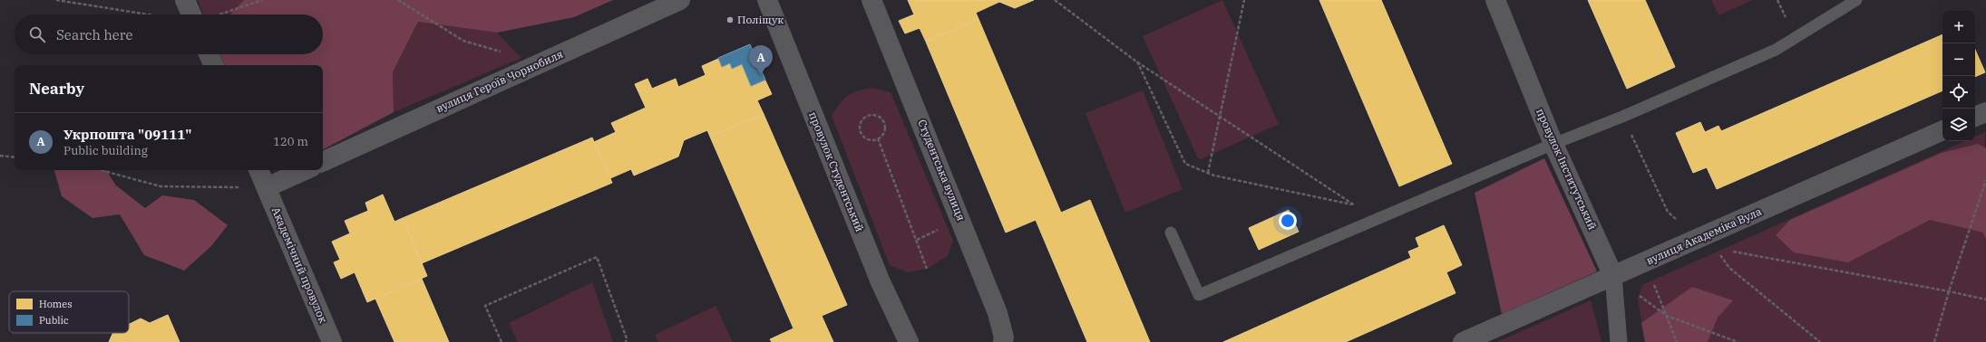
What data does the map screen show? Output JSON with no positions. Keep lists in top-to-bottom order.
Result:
{
  "streets": {
    "street": [
      "вулиця Героїв Чорнобиля",
      "провулок Інститутський",
      "Студентська вулиця",
      "провулок Студентський",
      "вулиця Академіка Вула",
      "Академічний провулок"
    ]
  },
  "crossings": [
    ["провулок Інститутський", "вулиця Академіка Вула"]
  ],
  "places": ["Поліщук"],
  "legend": ["Homes", "Public"],
  "page": {
    "map_buttons": ["+", "−"],
    "search": "Search here",
    "pins": "A",
    "heading": "Nearby",
    "list": [
      {
        "mark": "A",
        "name": "Укрпошта \"09111\"",
        "note": "Public building",
        "value": "120 m"
      }
    ]
  }
}
